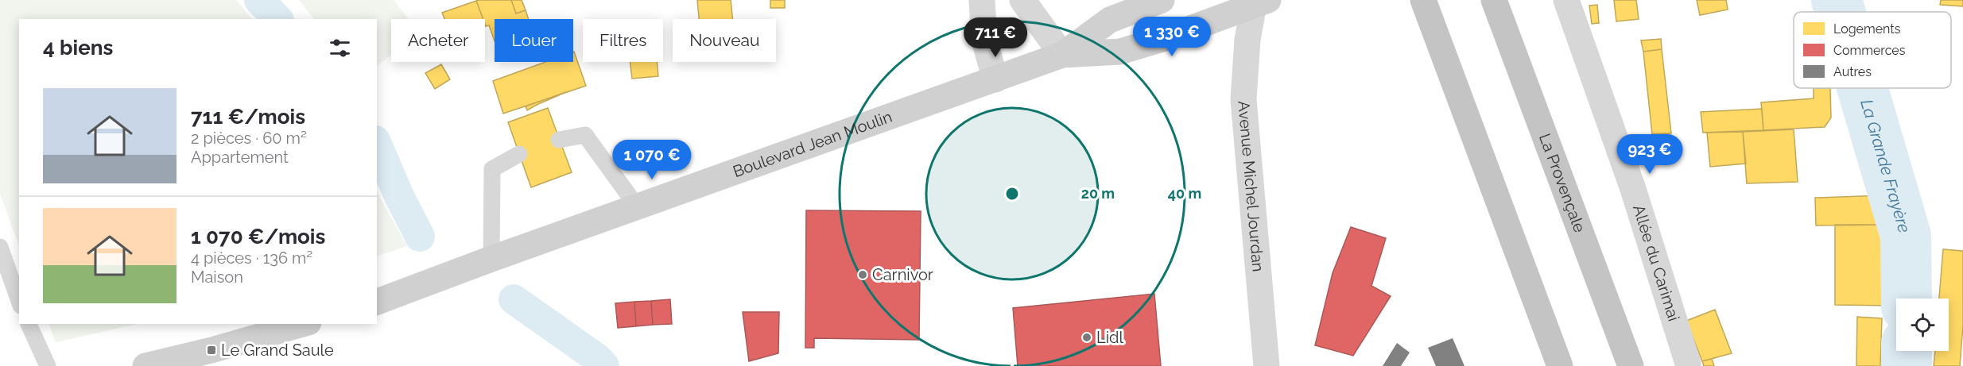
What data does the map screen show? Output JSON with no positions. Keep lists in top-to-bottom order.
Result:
{
  "streets": {
    "highway": ["La Provençale"],
    "main road": ["Boulevard Jean Moulin", "Avenue Michel Jourdan"],
    "street": ["Allée du Carimai"]
  },
  "crossings": [
    ["Boulevard Jean Moulin", "Avenue Michel Jourdan"]
  ],
  "water": ["La Grande Frayère"],
  "places": {
    "other": ["Carnivor", "Lidl"],
    "transit": ["Le Grand Saule"]
  },
  "legend": ["Logements", "Commerces", "Autres"],
  "page": {
    "price": [
      "1 330 €",
      "711 €",
      "923 €",
      "1 070 €"
    ],
    "chip": [
      "Acheter",
      "Louer",
      "Filtres",
      "Nouveau"
    ],
    "heading": "4 biens",
    "list": [
      {
        "name": "711 €/mois",
        "note": "2 pièces · 60 m² · Appartement"
      },
      {
        "name": "1 070 €/mois",
        "note": "4 pièces · 136 m² · Maison"
      }
    ]
  },
  "rings": ["20 m", "40 m"]
}
